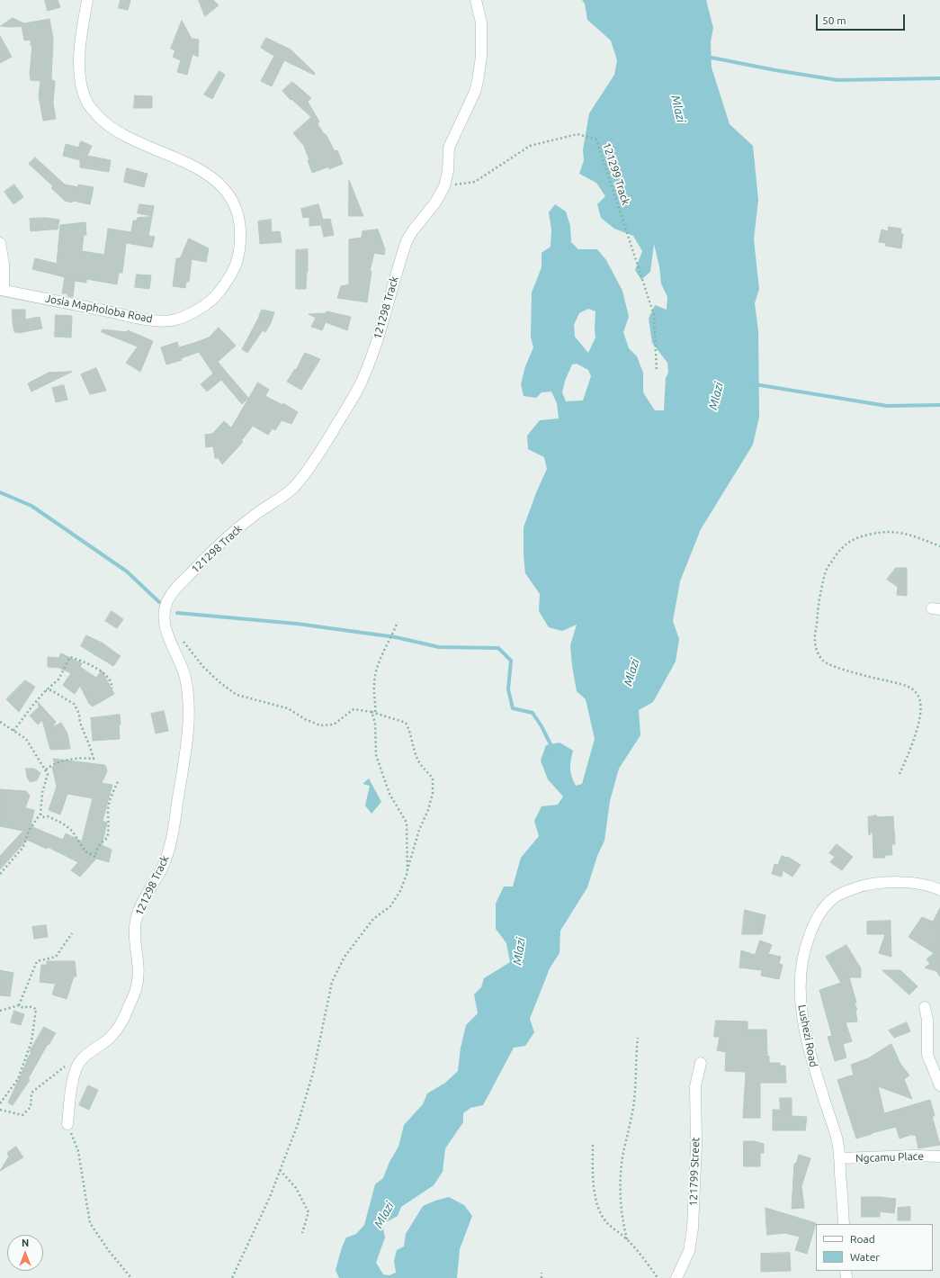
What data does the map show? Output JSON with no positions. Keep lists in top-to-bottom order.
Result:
{
  "streets": {
    "street": [
      "121298 Track",
      "Josia Mapholoba Road",
      "Lushezi Road",
      "Ngcamu Place",
      "121799 Street"
    ],
    "path": ["121299 Track"]
  },
  "crossings": [
    ["121299 Track", "121298 Track"],
    ["Lushezi Road", "Ngcamu Place"]
  ],
  "water": ["Mlazi"],
  "legend": ["Road", "Water"],
  "scale_bar": "50 m",
  "north": "top"
}
